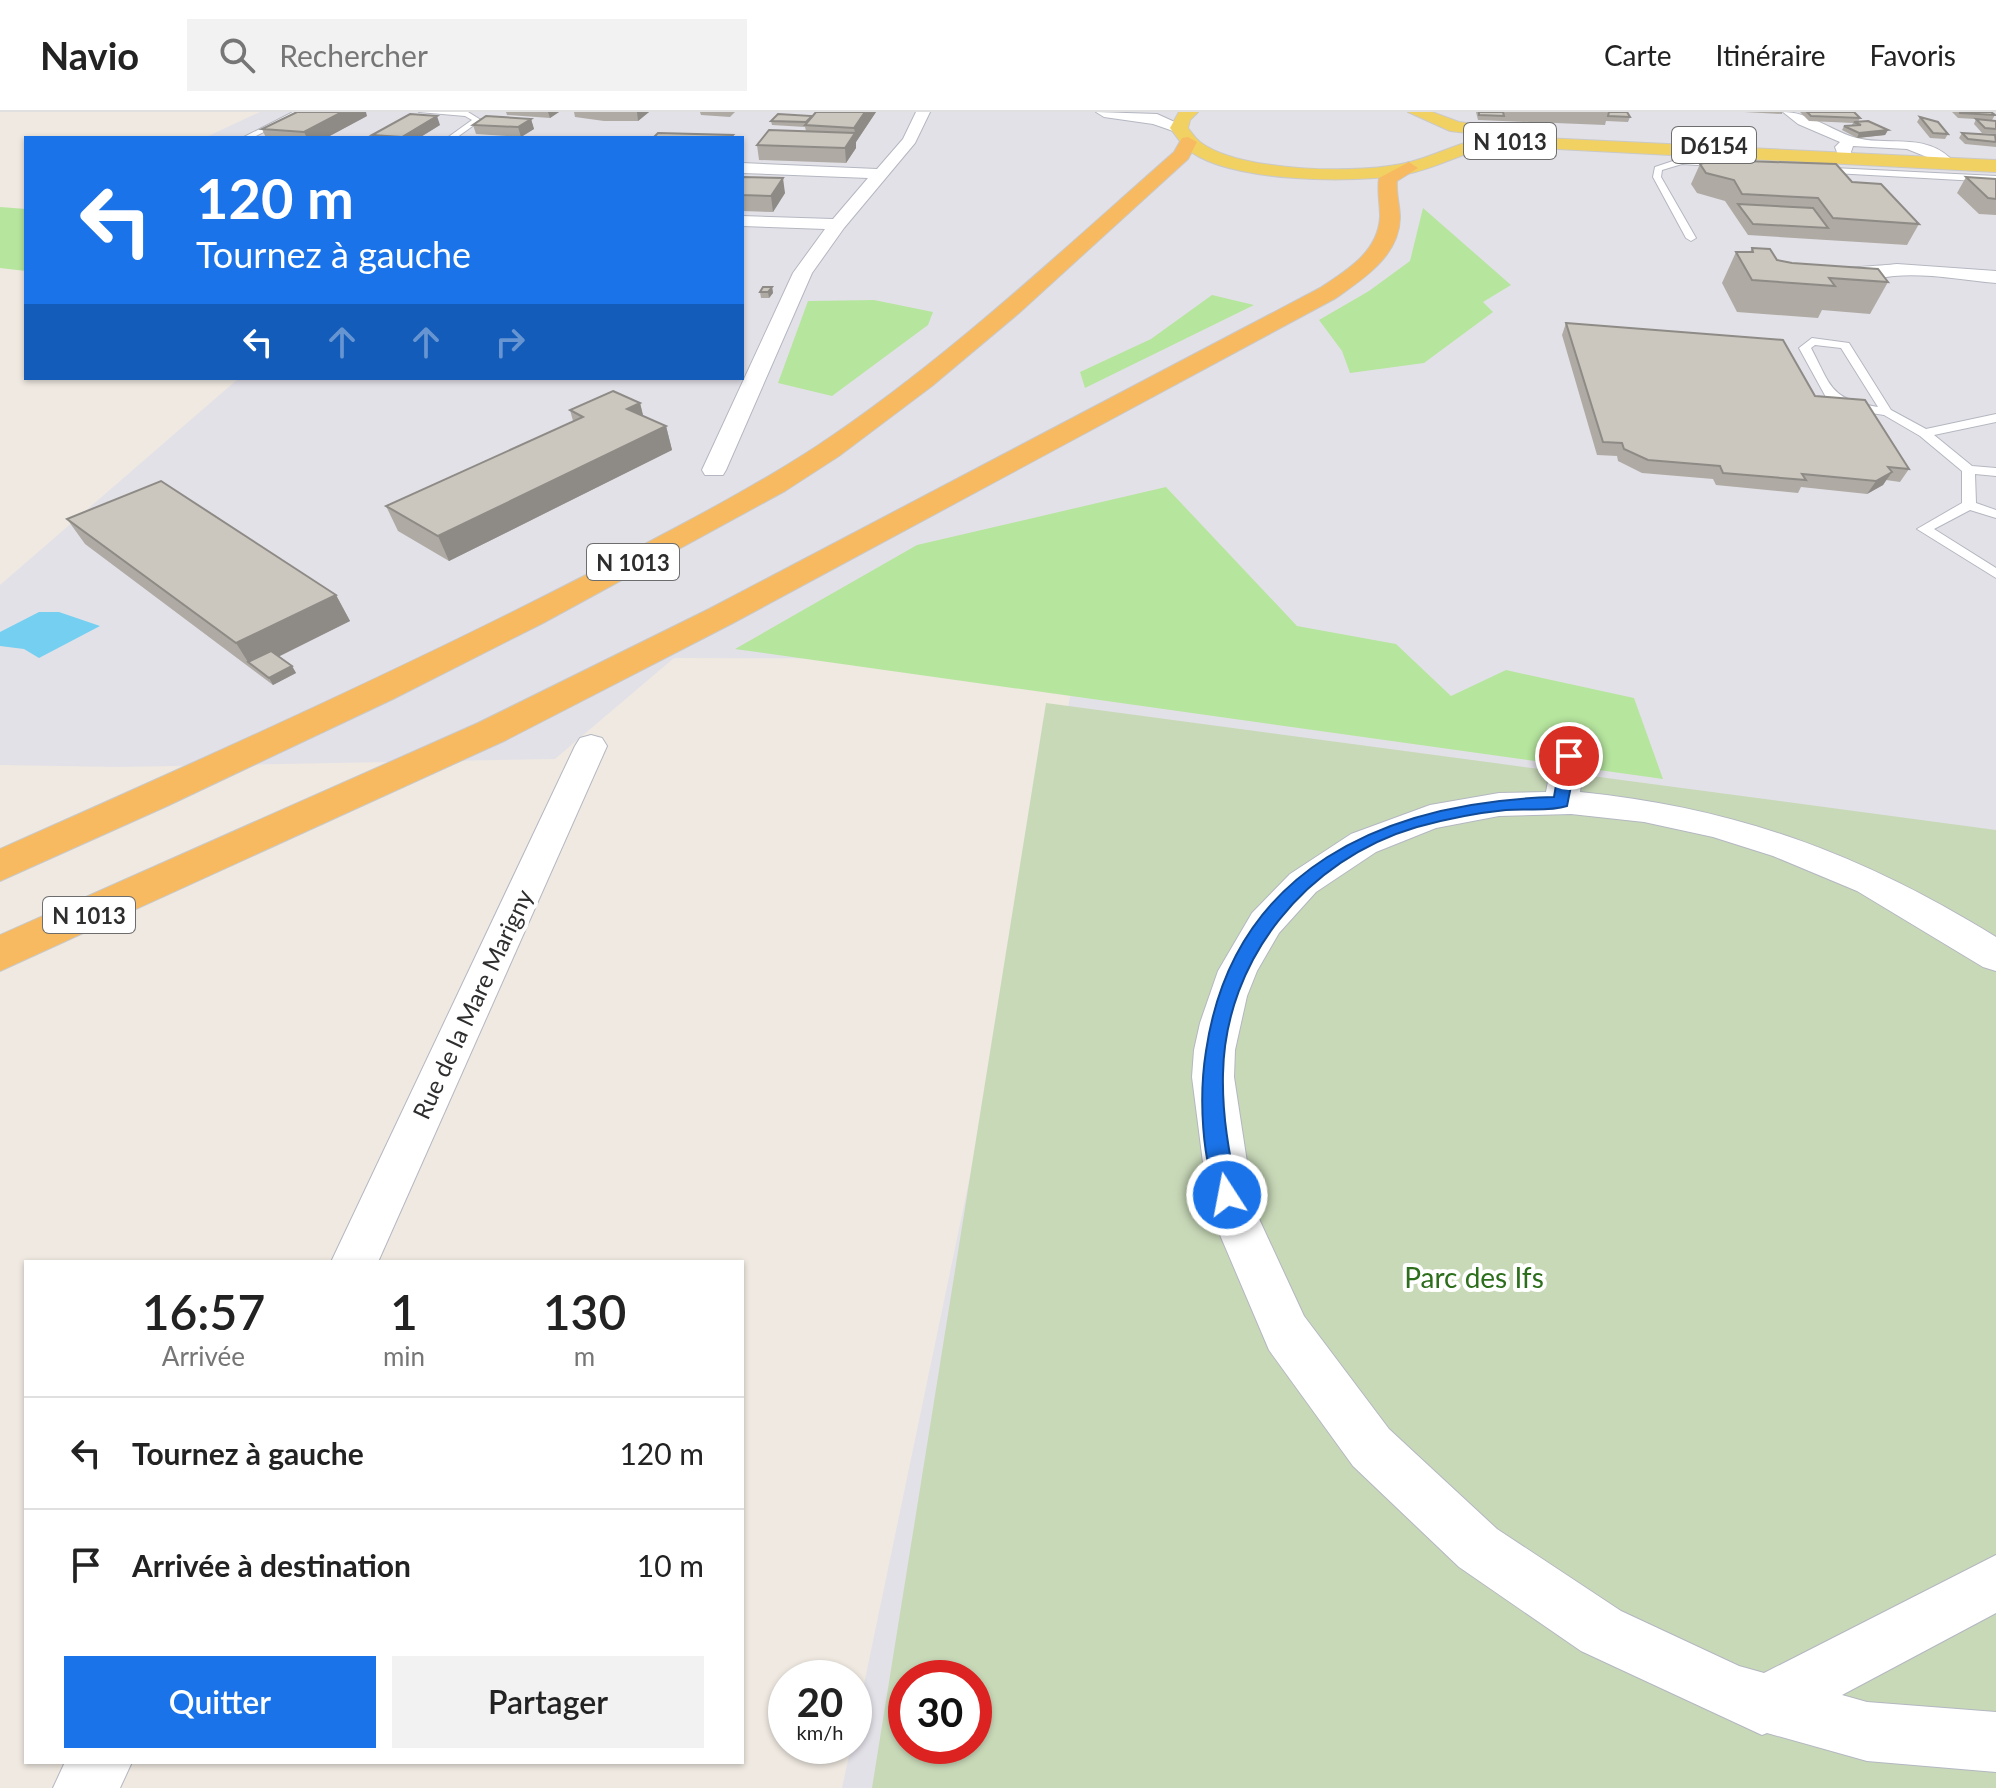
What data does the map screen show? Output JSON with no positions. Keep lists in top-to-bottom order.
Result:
{
  "streets": {
    "highway": ["N 1013"],
    "main road": ["D6154"],
    "street": ["Rue de la Mare Marigny"]
  },
  "crossings": [
    ["N 1013", "D6154"]
  ],
  "parks": ["Parc des Ifs"],
  "page": {
    "header": "Navio",
    "search": "Rechercher",
    "nav": ["Carte", "Itinéraire", "Favoris"],
    "turn": ["120 m", "Tournez à gauche"],
    "eta": [
      "16:57",
      "Arrivée",
      "1",
      "min",
      "130",
      "m"
    ],
    "list": [
      {
        "name": "Tournez à gauche",
        "value": "120 m"
      },
      {
        "name": "Arrivée à destination",
        "value": "10 m"
      }
    ],
    "buttons": ["Quitter", "Partager"],
    "speed": "20 km/h",
    "limit": "30"
  }
}
